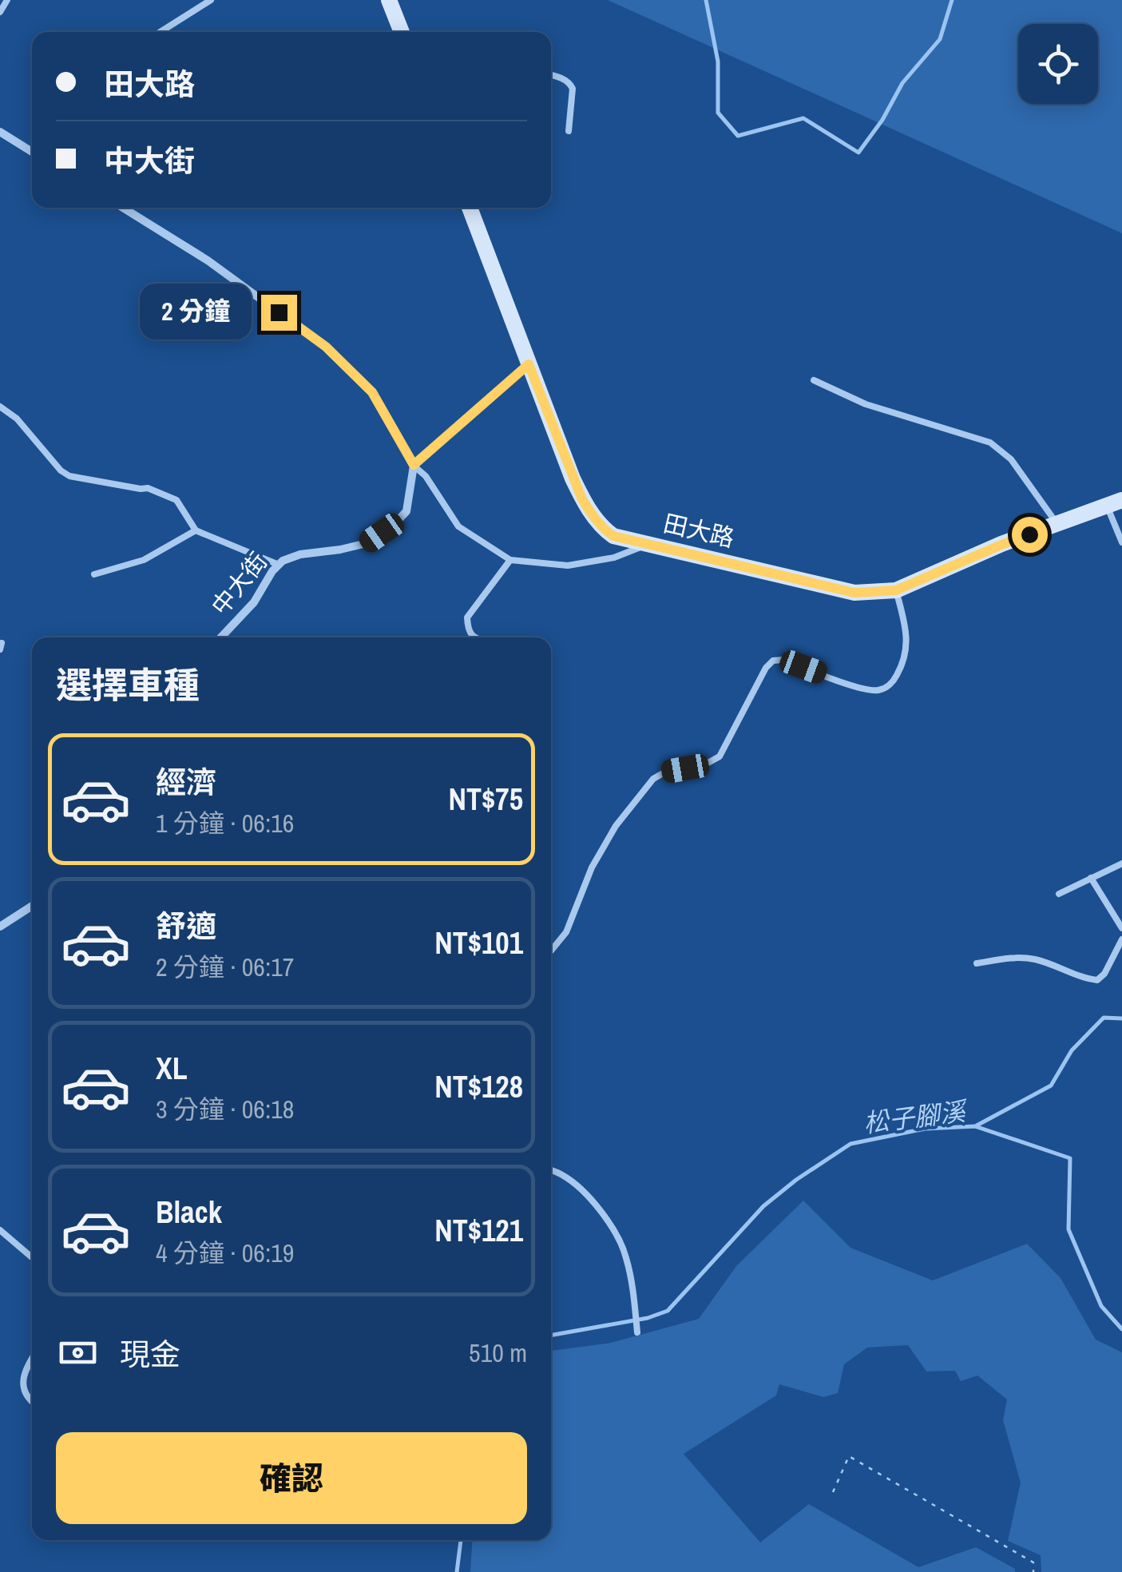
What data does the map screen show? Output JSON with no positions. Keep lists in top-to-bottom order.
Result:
{
  "streets": {
    "street": ["田大路", "中大街"]
  },
  "water": ["松子腳溪"],
  "page": {
    "banner": ["田大路", "中大街"],
    "bubble": "2 分鐘",
    "heading": "選擇車種",
    "list": [
      {
        "name": "經濟",
        "note": "1 分鐘 · 06:16",
        "value": "NT$75"
      },
      {
        "name": "舒適",
        "note": "2 分鐘 · 06:17",
        "value": "NT$101"
      },
      {
        "name": "XL",
        "note": "3 分鐘 · 06:18",
        "value": "NT$128"
      },
      {
        "name": "Black",
        "note": "4 分鐘 · 06:19",
        "value": "NT$121"
      }
    ],
    "pay": ["現金", "510 m"],
    "buttons": "確認"
  }
}
